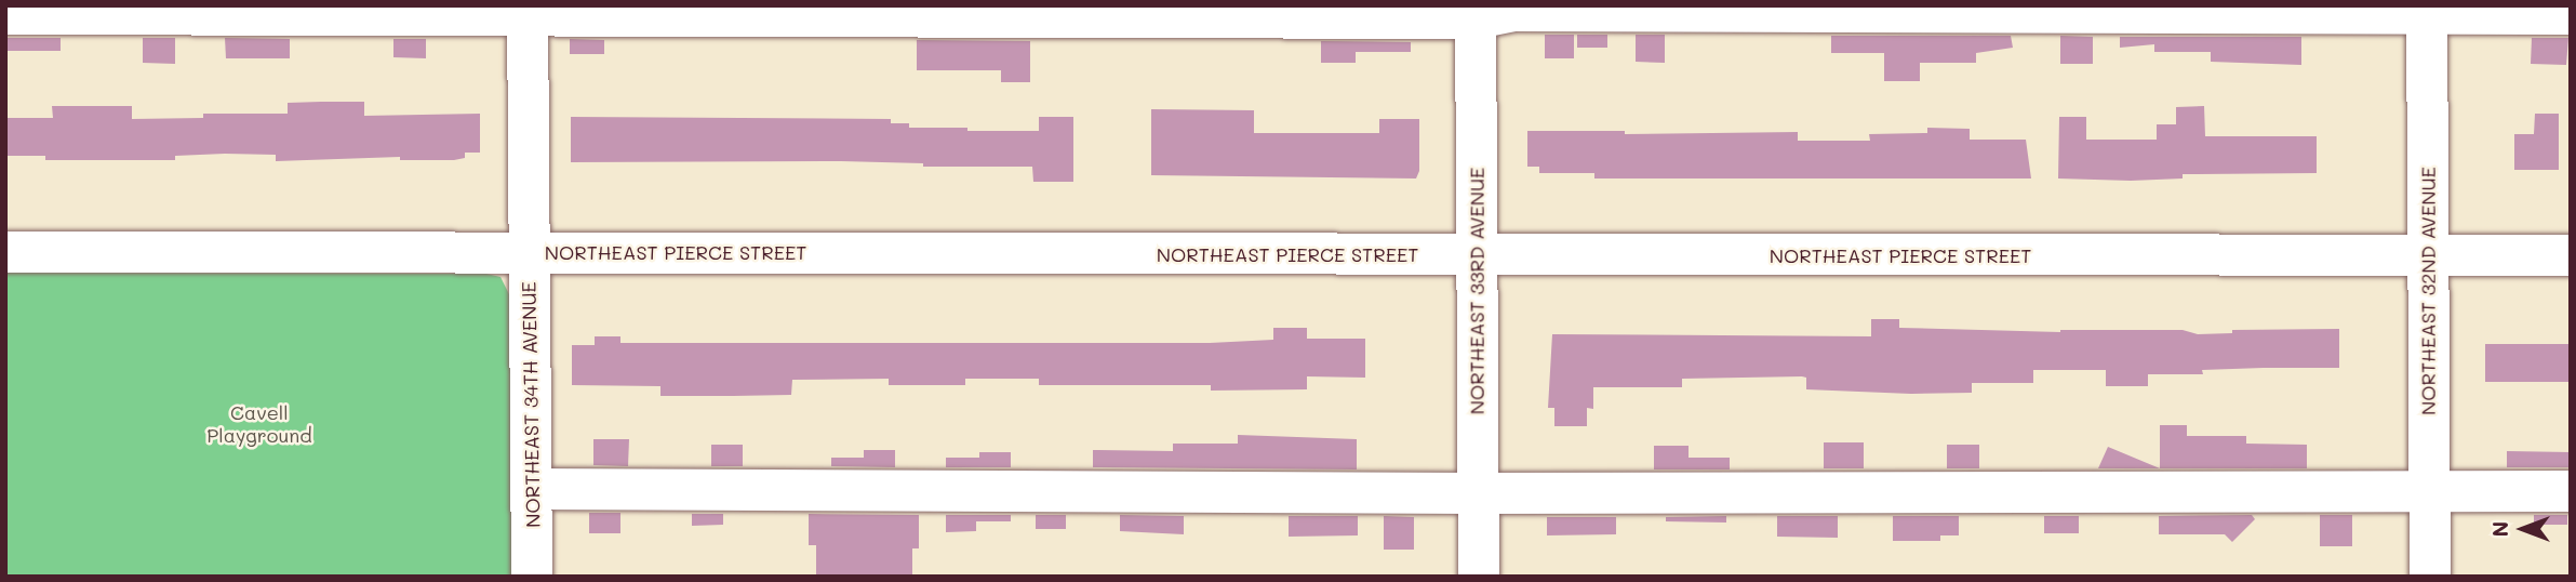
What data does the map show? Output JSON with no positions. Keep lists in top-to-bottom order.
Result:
{
  "streets": {
    "street": [
      "NORTHEAST PIERCE STREET",
      "NORTHEAST 33RD AVENUE",
      "NORTHEAST 32ND AVENUE",
      "NORTHEAST 34TH AVENUE"
    ]
  },
  "crossings": [
    ["NORTHEAST PIERCE STREET", "NORTHEAST 33RD AVENUE"],
    ["NORTHEAST PIERCE STREET", "NORTHEAST 32ND AVENUE"],
    ["NORTHEAST PIERCE STREET", "NORTHEAST 34TH AVENUE"]
  ],
  "parks": ["Cavell Playground"],
  "north": "left"
}
